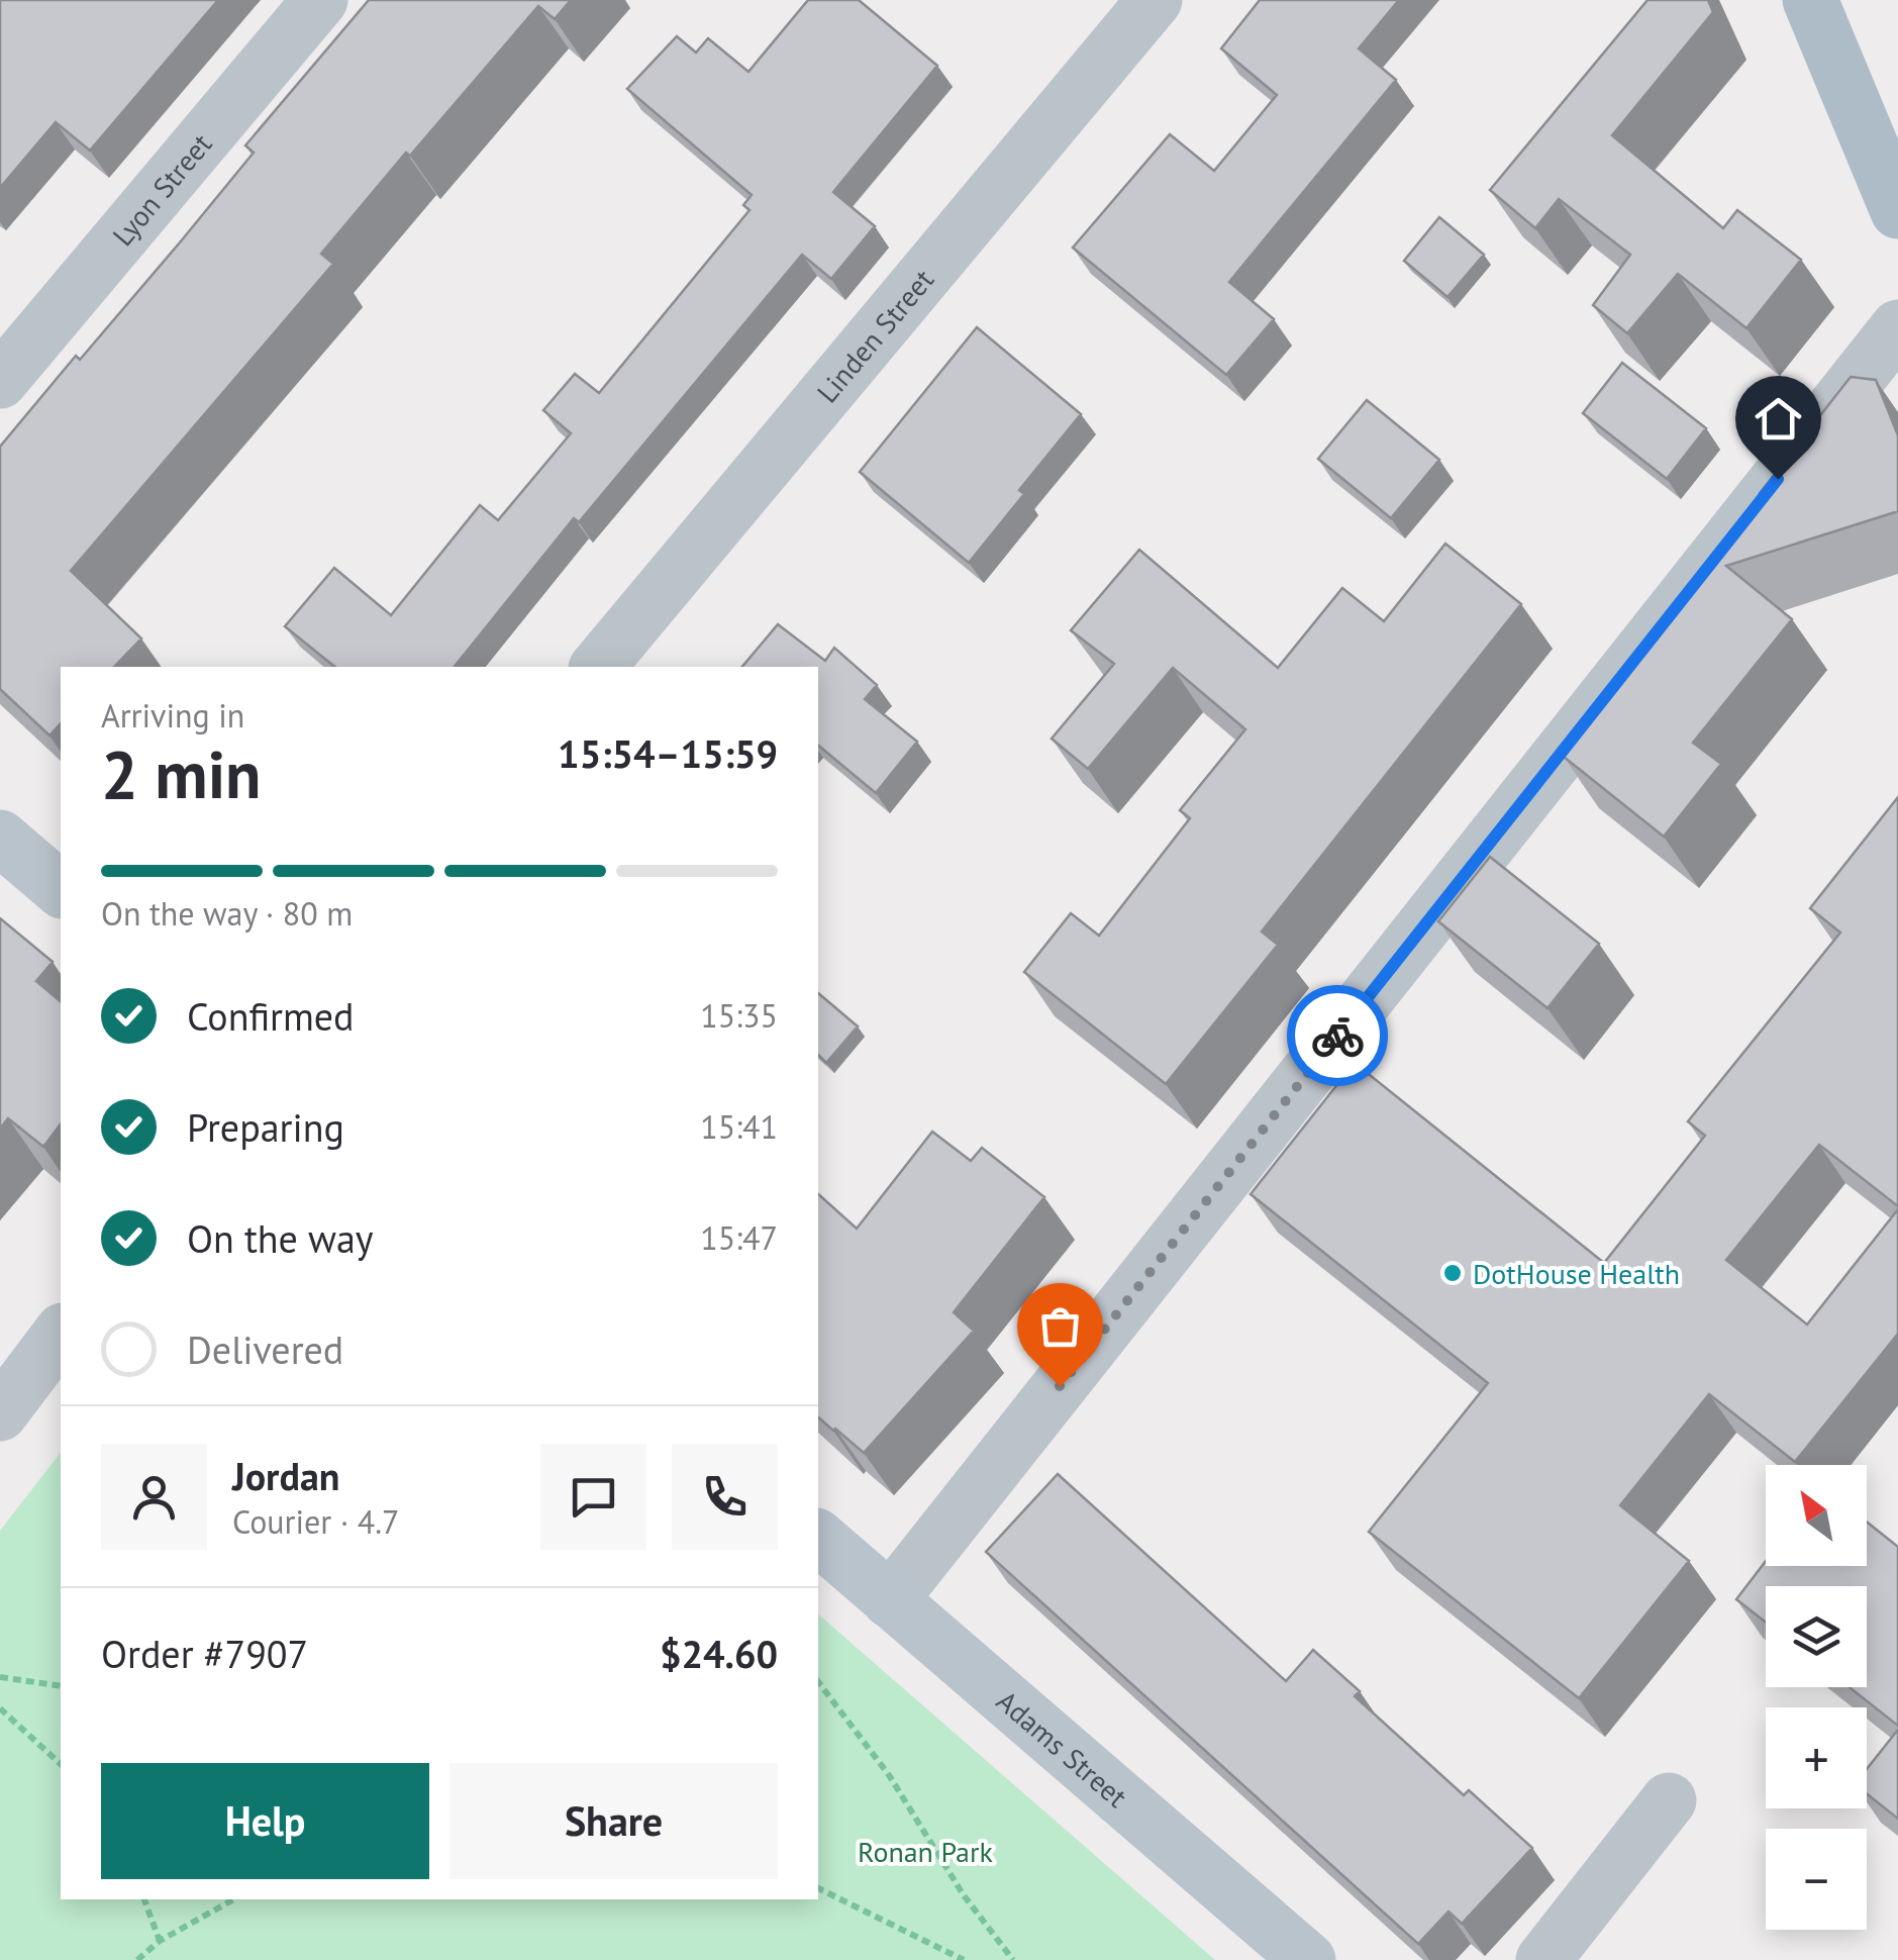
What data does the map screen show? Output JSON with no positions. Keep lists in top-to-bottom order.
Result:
{
  "streets": {
    "main road": ["Adams Street"],
    "street": ["Lyon Street", "Linden Street"]
  },
  "parks": ["Ronan Park"],
  "places": ["DotHouse Health"],
  "north": "top left",
  "page": {
    "heading": ["2 min", "Arriving in", "15:54–15:59"],
    "panel": [
      "Jordan",
      "Courier · 4.7",
      "Order #7907",
      "$24.60"
    ],
    "bar": "On the way · 80 m",
    "list": [
      ["Confirmed", "15:35"],
      ["Preparing", "15:41"],
      ["On the way", "15:47"],
      "Delivered"
    ],
    "map_buttons": ["+", "−"],
    "buttons": ["Help", "Share"]
  }
}
